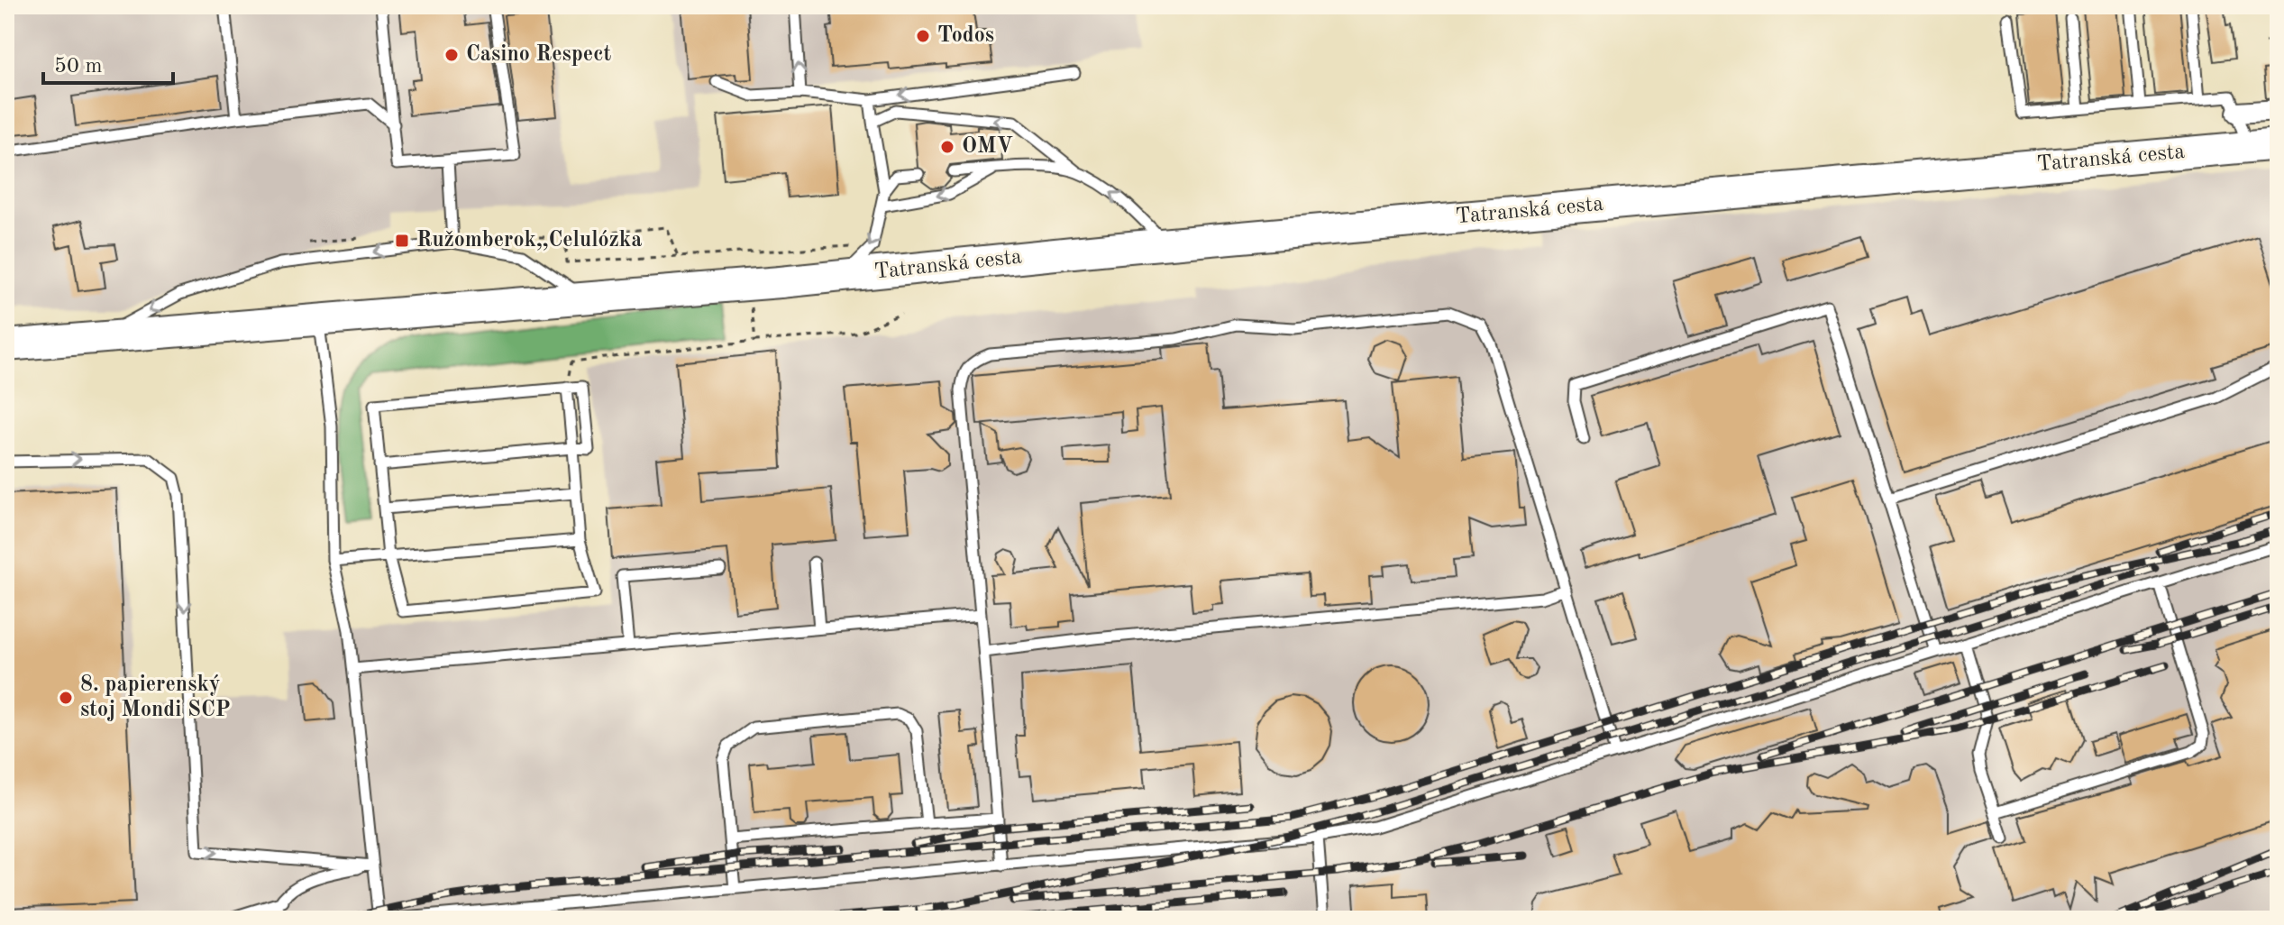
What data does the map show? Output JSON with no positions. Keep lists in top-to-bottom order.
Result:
{
  "streets": {
    "main road": ["Tatranská cesta"]
  },
  "places": {
    "other": [
      "Todos",
      "Casino Respect",
      "OMV",
      "8. papierenský stoj Mondi SCP"
    ],
    "transit": ["Ružomberok,,Celulózka"]
  },
  "scale_bar": "50 m"
}
